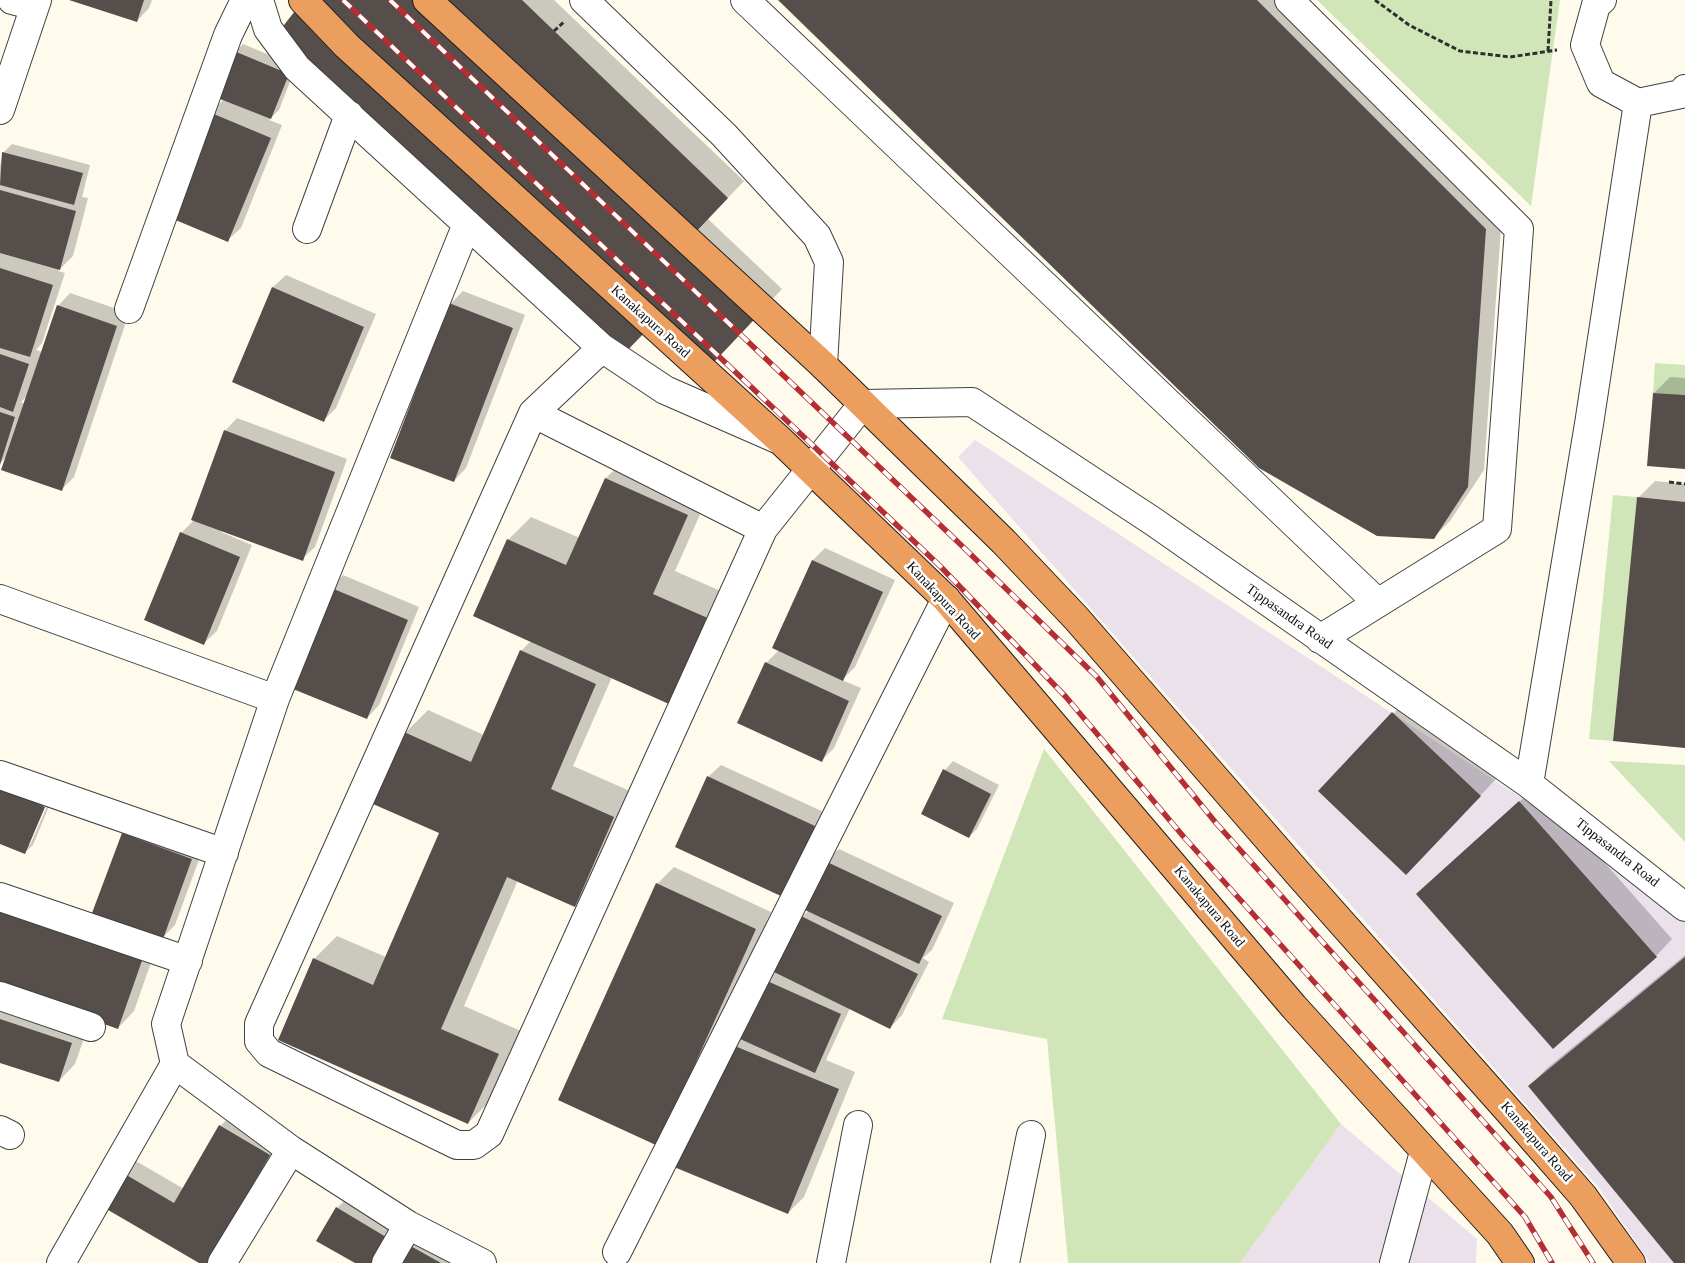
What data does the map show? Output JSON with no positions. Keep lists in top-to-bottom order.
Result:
{
  "streets": {
    "highway": ["Kanakapura Road"],
    "street": ["Tippasandra Road"]
  },
  "crossings": [
    ["Kanakapura Road", "Tippasandra Road"]
  ]
}
